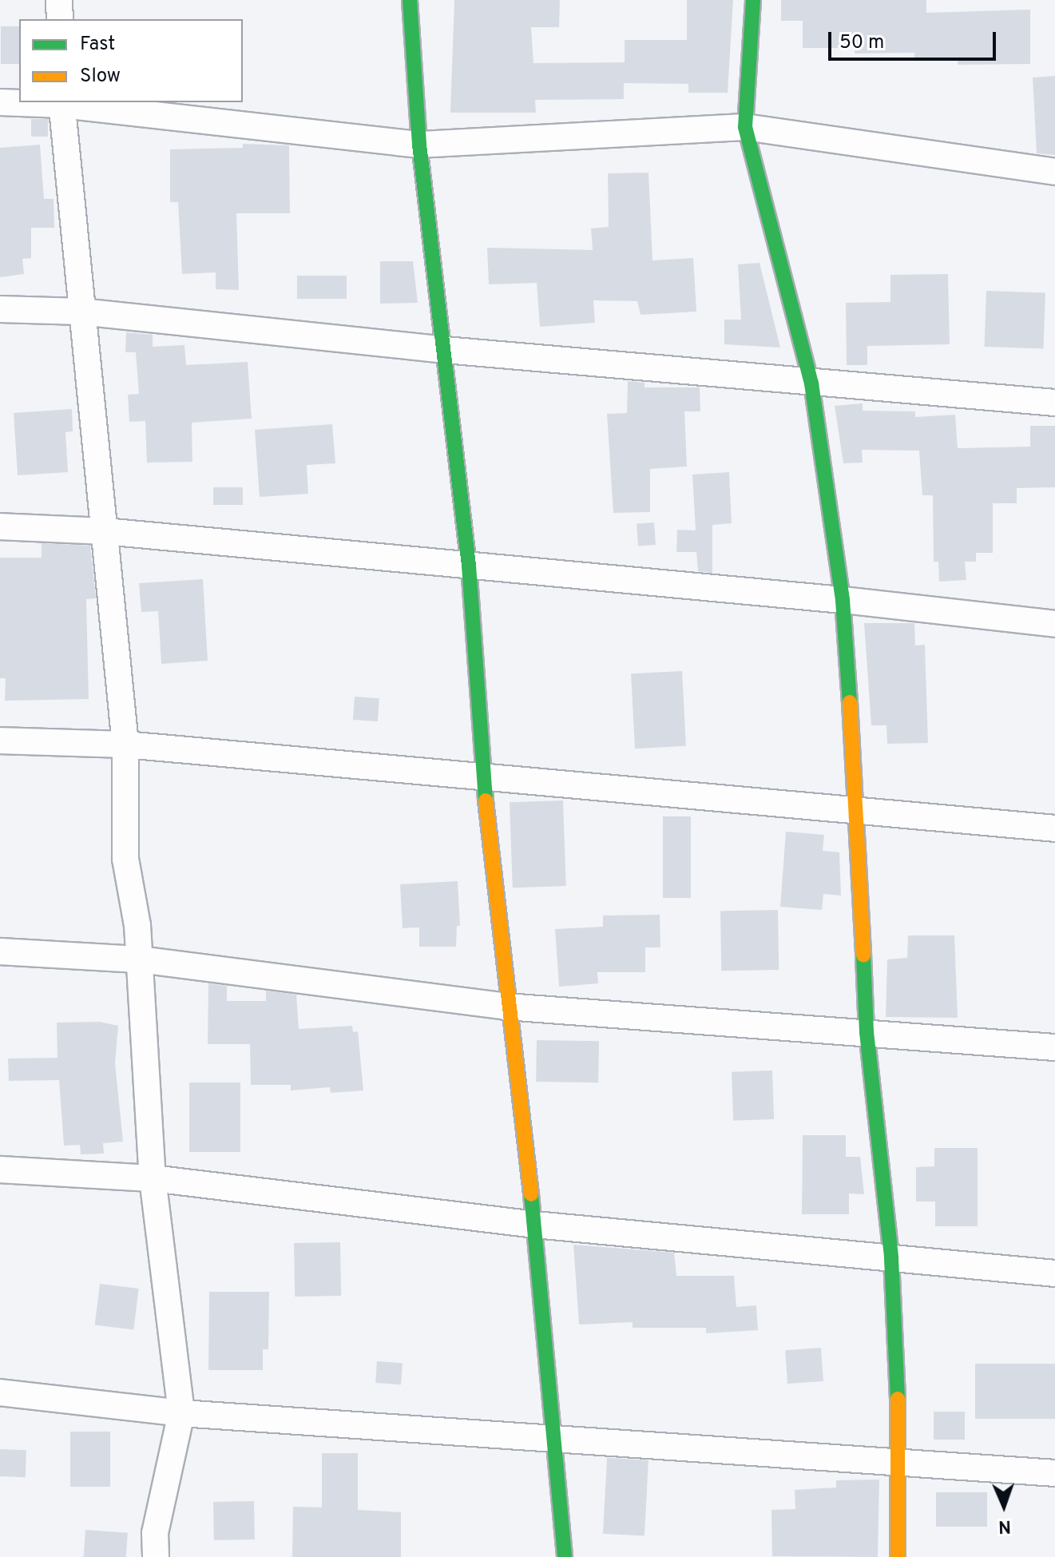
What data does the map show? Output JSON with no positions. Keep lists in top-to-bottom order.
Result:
{
  "legend": ["Fast", "Slow"],
  "scale_bar": "50 m",
  "north": "bottom"
}
